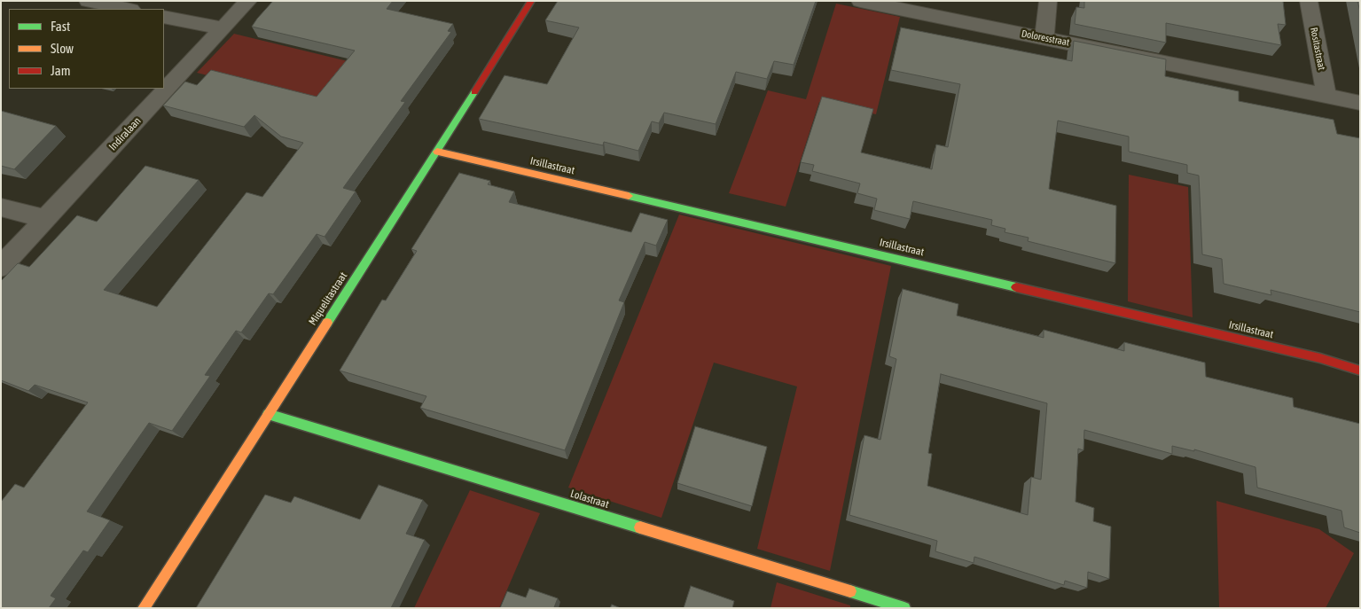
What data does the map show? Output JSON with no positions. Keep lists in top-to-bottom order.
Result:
{
  "streets": {
    "street": [
      "Doloresstraat",
      "Rositastraat",
      "Indiralaan",
      "Irsillastraat",
      "Miquelitastraat",
      "Lolastraat"
    ]
  },
  "crossings": [
    ["Doloresstraat", "Rositastraat"],
    ["Irsillastraat", "Miquelitastraat"],
    ["Miquelitastraat", "Lolastraat"]
  ],
  "legend": ["Fast", "Slow", "Jam"]
}
